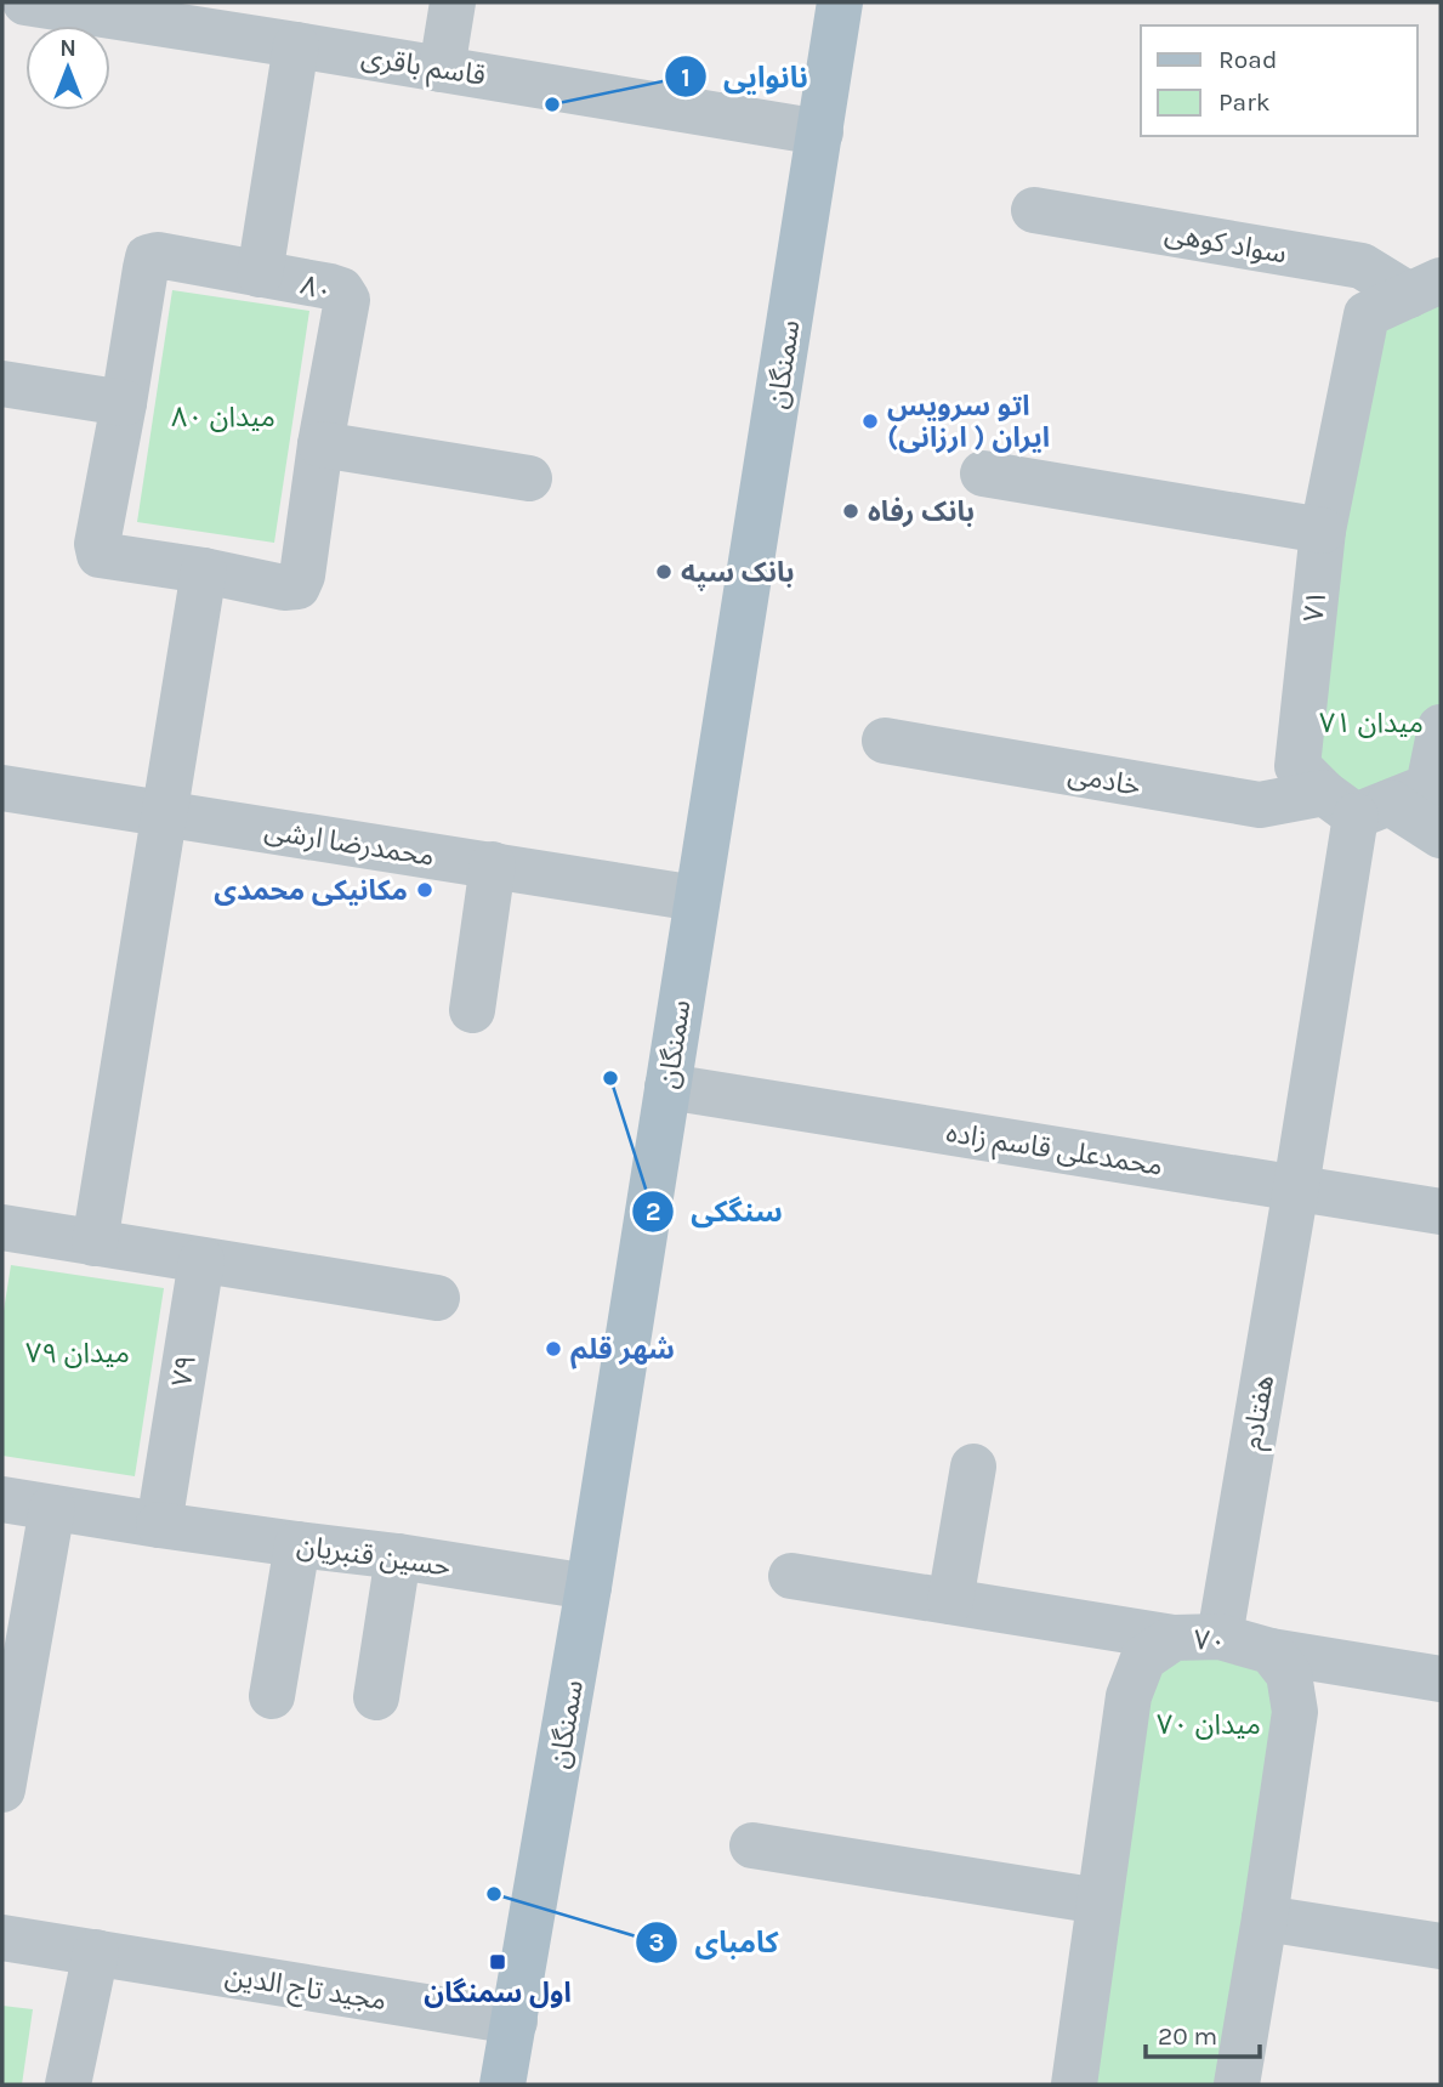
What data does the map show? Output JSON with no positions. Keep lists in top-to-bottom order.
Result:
{
  "streets": {
    "main road": ["سمنگان"],
    "street": [
      "قاسم باقری",
      "سواد کوهی",
      "۸۰",
      "۷۱",
      "خادمی",
      "محمدرضا ارشی",
      "محمدعلی قاسم زاده",
      "۷۹",
      "هفتادم",
      "حسین قنبریان",
      "۷۰",
      "مجید تاج الدین"
    ]
  },
  "crossings": [
    ["قاسم باقری", "سمنگان"],
    ["سواد کوهی", "۷۱"],
    ["سمنگان", "محمدرضا ارشی"],
    ["سمنگان", "محمدعلی قاسم زاده"],
    ["سمنگان", "حسین قنبریان"],
    ["سمنگان", "مجید تاج الدین"],
    ["۷۱", "خادمی"],
    ["۷۱", "هفتادم"],
    ["خادمی", "هفتادم"],
    ["محمدعلی قاسم زاده", "هفتادم"],
    ["۷۹", "حسین قنبریان"],
    ["هفتادم", "۷۰"]
  ],
  "parks": [
    "میدان ۸۰",
    "میدان ۷۱",
    "میدان ۷۹",
    "میدان ۷۰"
  ],
  "places": {
    "other": [
      "نانوایی",
      "اتو سرویس ایران ( ارزانی)",
      "بانک رفاه",
      "بانک سپه",
      "مکانیکی محمدی",
      "سنگکی",
      "شهر قلم",
      "کامبای"
    ],
    "transit": ["اول سمنگان"]
  },
  "legend": ["Road", "Park"],
  "scale_bar": "20 m",
  "north": "top"
}
